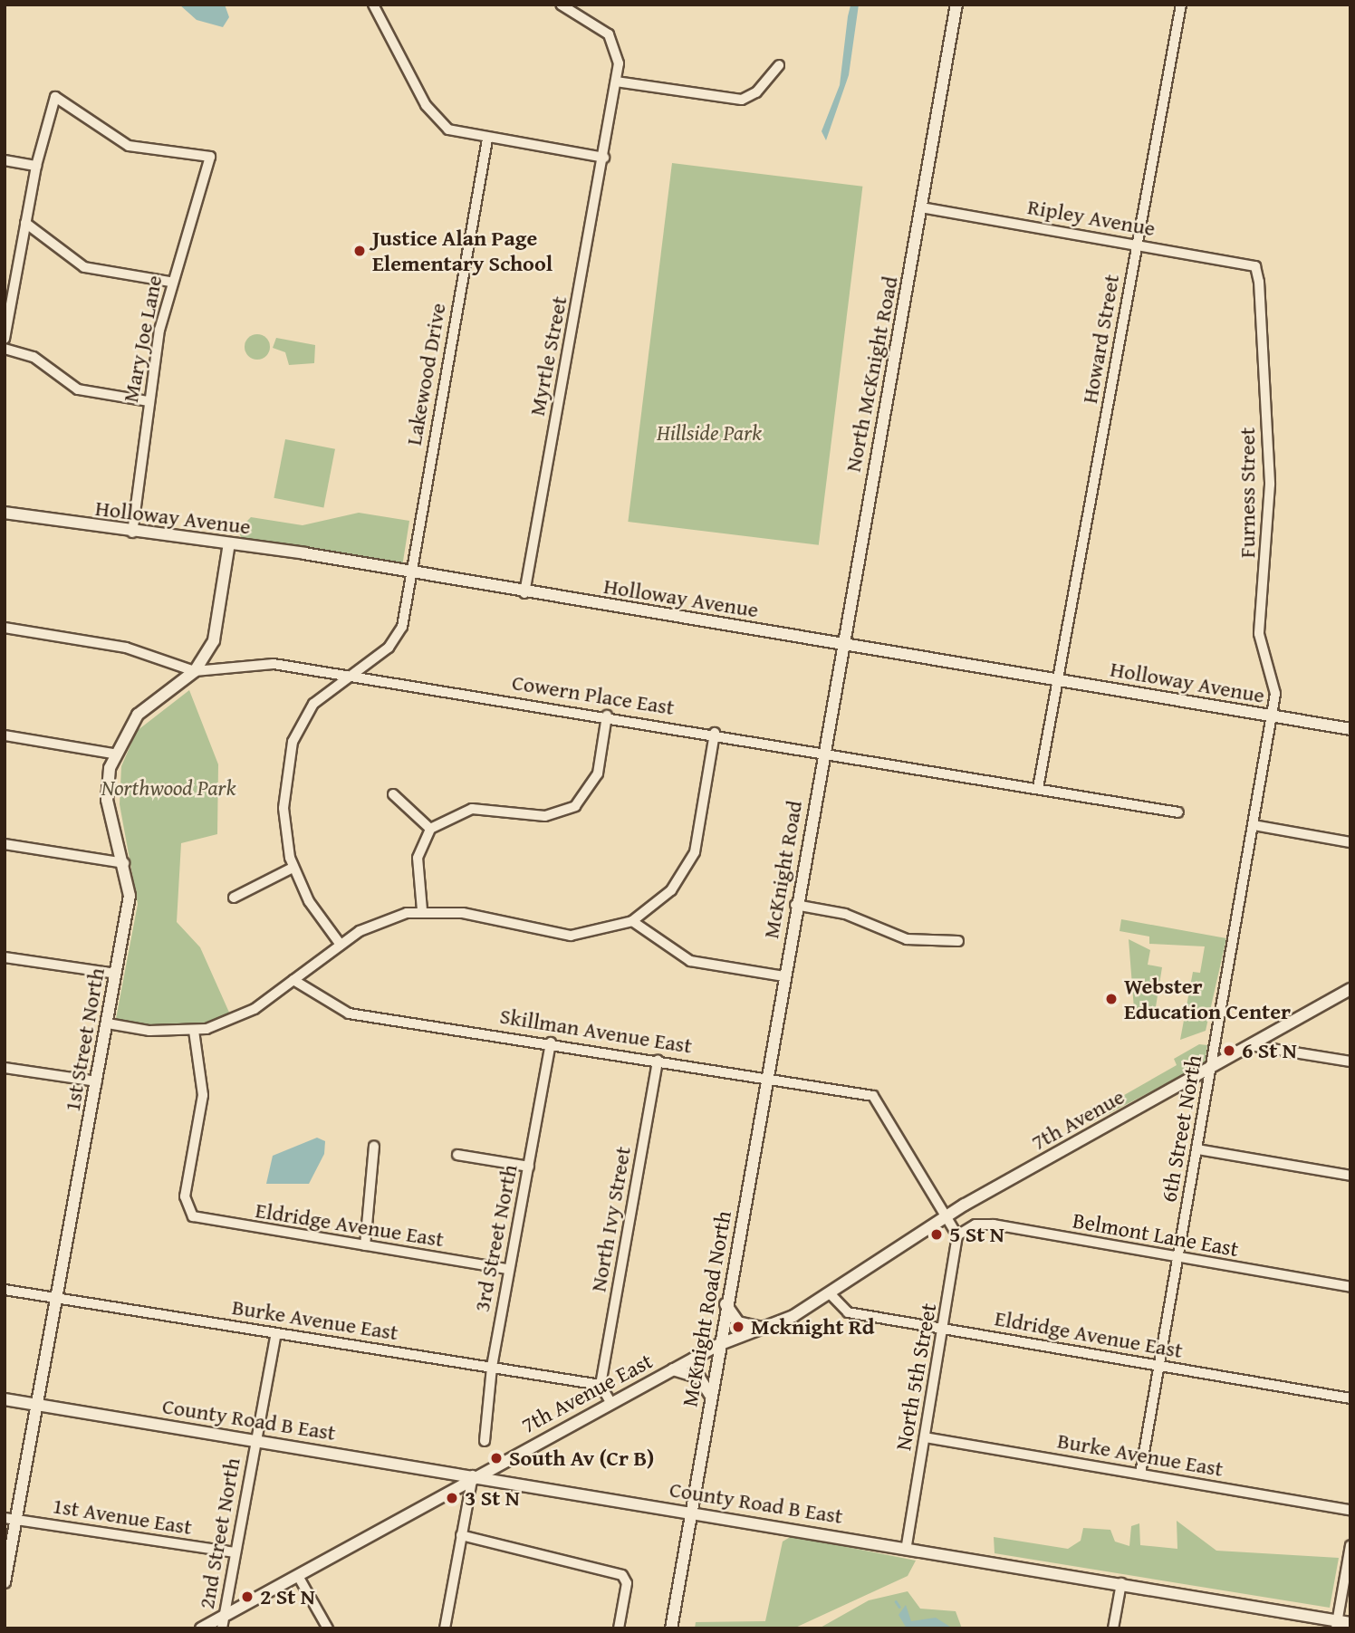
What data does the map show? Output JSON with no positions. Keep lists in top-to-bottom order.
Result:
{
  "streets": {
    "street": [
      "Ripley Avenue",
      "Mary Joe Lane",
      "Howard Street",
      "Myrtle Street",
      "Lakewood Drive",
      "North McKnight Road",
      "Furness Street",
      "Holloway Avenue",
      "Cowern Place East",
      "McKnight Road",
      "Skillman Avenue East",
      "1st Street North",
      "7th Avenue",
      "6th Street North",
      "North Ivy Street",
      "Eldridge Avenue East",
      "Belmont Lane East",
      "3rd Street North",
      "McKnight Road North",
      "Burke Avenue East",
      "North 5th Street",
      "7th Avenue East",
      "County Road B East",
      "1st Avenue East",
      "2nd Street North"
    ]
  },
  "crossings": [
    ["Ripley Avenue", "Howard Street"],
    ["Ripley Avenue", "North McKnight Road"],
    ["Ripley Avenue", "Furness Street"],
    ["Mary Joe Lane", "Holloway Avenue"],
    ["Howard Street", "Holloway Avenue"],
    ["Myrtle Street", "Holloway Avenue"],
    ["Lakewood Drive", "Holloway Avenue"],
    ["Lakewood Drive", "Cowern Place East"],
    ["North McKnight Road", "Holloway Avenue"],
    ["North McKnight Road", "Cowern Place East"],
    ["North McKnight Road", "McKnight Road"],
    ["Furness Street", "Holloway Avenue"],
    ["Furness Street", "6th Street North"],
    ["Holloway Avenue", "1st Street North"],
    ["Holloway Avenue", "6th Street North"],
    ["Cowern Place East", "McKnight Road"],
    ["Cowern Place East", "1st Street North"],
    ["McKnight Road", "McKnight Road North"],
    ["Skillman Avenue East", "7th Avenue"],
    ["Skillman Avenue East", "North Ivy Street"],
    ["Skillman Avenue East", "3rd Street North"],
    ["Skillman Avenue East", "McKnight Road North"],
    ["1st Street North", "Burke Avenue East"],
    ["1st Street North", "County Road B East"],
    ["1st Street North", "1st Avenue East"],
    ["7th Avenue", "6th Street North"],
    ["7th Avenue", "Eldridge Avenue East"],
    ["7th Avenue", "7th Avenue East"],
    ["6th Street North", "Eldridge Avenue East"],
    ["6th Street North", "Belmont Lane East"],
    ["6th Street North", "Burke Avenue East"],
    ["North Ivy Street", "Burke Avenue East"],
    ["Eldridge Avenue East", "3rd Street North"],
    ["Eldridge Avenue East", "North 5th Street"],
    ["Eldridge Avenue East", "7th Avenue East"],
    ["Belmont Lane East", "North 5th Street"],
    ["3rd Street North", "Burke Avenue East"],
    ["McKnight Road North", "7th Avenue East"],
    ["McKnight Road North", "County Road B East"],
    ["Burke Avenue East", "North 5th Street"],
    ["Burke Avenue East", "2nd Street North"],
    ["North 5th Street", "County Road B East"],
    ["7th Avenue East", "County Road B East"],
    ["7th Avenue East", "2nd Street North"],
    ["County Road B East", "2nd Street North"],
    ["1st Avenue East", "2nd Street North"]
  ],
  "parks": ["Hillside Park", "Northwood Park"],
  "places": [
    "Justice Alan Page Elementary School",
    "Webster Education Center",
    "6 St N",
    "5 St N",
    "Mcknight Rd",
    "South Av (Cr B)",
    "3 St N",
    "2 St N"
  ]
}
